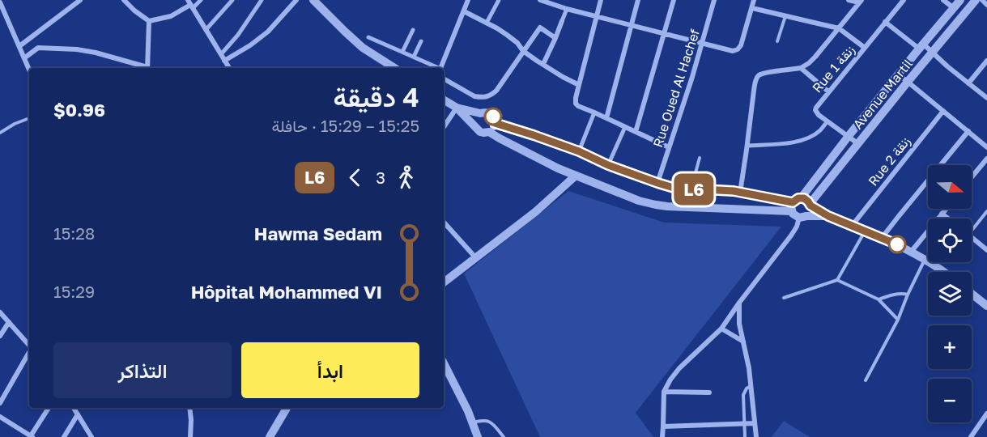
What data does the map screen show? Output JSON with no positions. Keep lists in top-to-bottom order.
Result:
{
  "streets": {
    "street": [
      "Rue 1 زنقة",
      "Rue Oued Al Hachef",
      "Avenue Martil",
      "Rue 2 زنقة"
    ]
  },
  "crossings": [
    ["Rue 1 زنقة", "Avenue Martil"]
  ],
  "lines": ["bus line L6"],
  "north": "right",
  "page": {
    "on_map": "L6",
    "heading": ["4 دقيقة", "15:25 – 15:29 · حافلة", "$0.96"],
    "legs": ["3", "L6"],
    "map_buttons": ["+", "−"],
    "list": [
      {
        "name": "Hawma Sedam",
        "value": "15:28"
      },
      {
        "name": "Hôpital Mohammed VI",
        "value": "15:29"
      }
    ],
    "buttons": ["ابدأ", "التذاكر"]
  }
}
